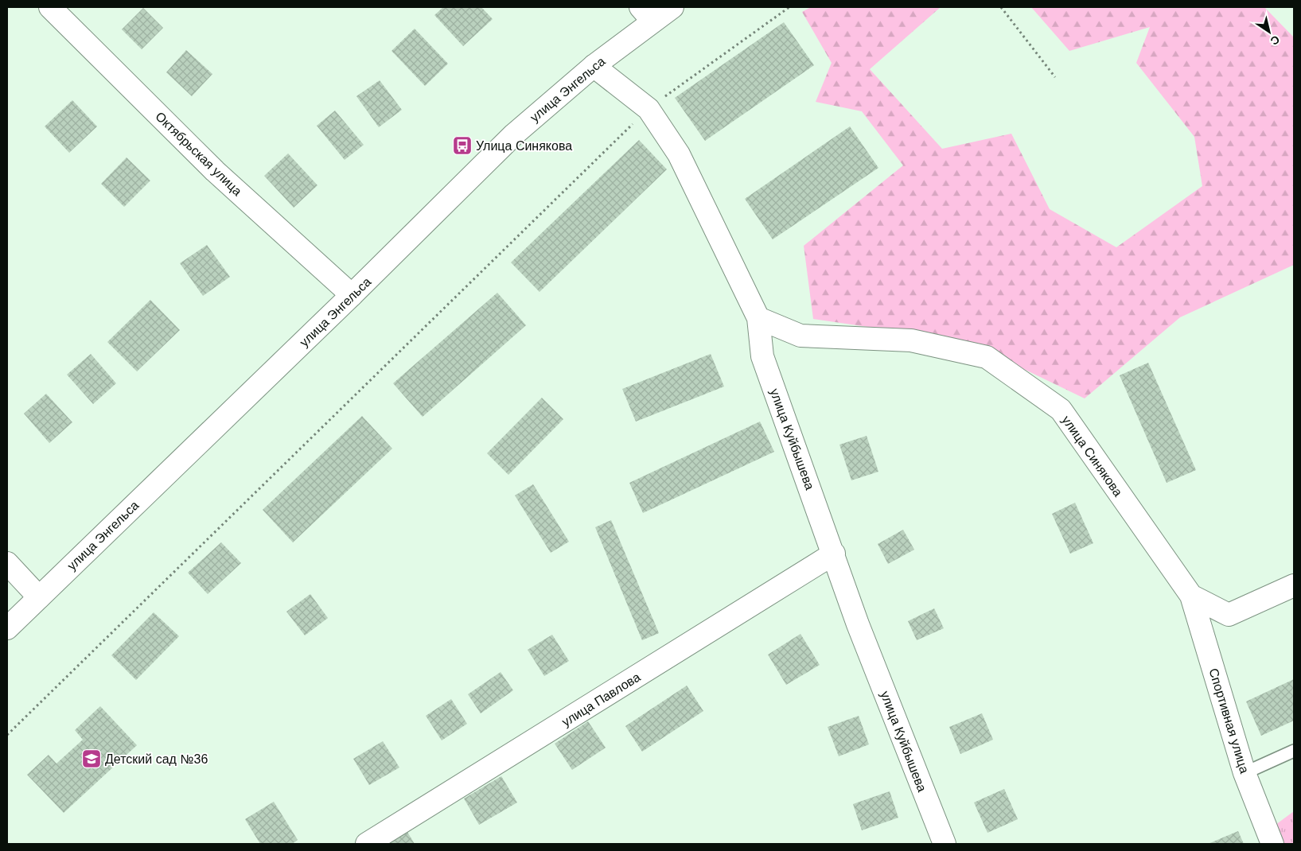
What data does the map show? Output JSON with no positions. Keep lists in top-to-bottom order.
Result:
{
  "streets": {
    "street": [
      "улица Энгельса",
      "Октябрьская улица",
      "улица Куйбышева",
      "улица Синякова",
      "улица Павлова",
      "Спортивная улица"
    ]
  },
  "crossings": [
    ["улица Энгельса", "Октябрьская улица"],
    ["улица Энгельса", "улица Куйбышева"],
    ["улица Куйбышева", "улица Синякова"],
    ["улица Куйбышева", "улица Павлова"],
    ["улица Синякова", "Спортивная улица"]
  ],
  "places": {
    "bus stop": ["Улица Синякова"],
    "school or university": ["Детский сад №36"]
  },
  "north": "bottom right"
}
